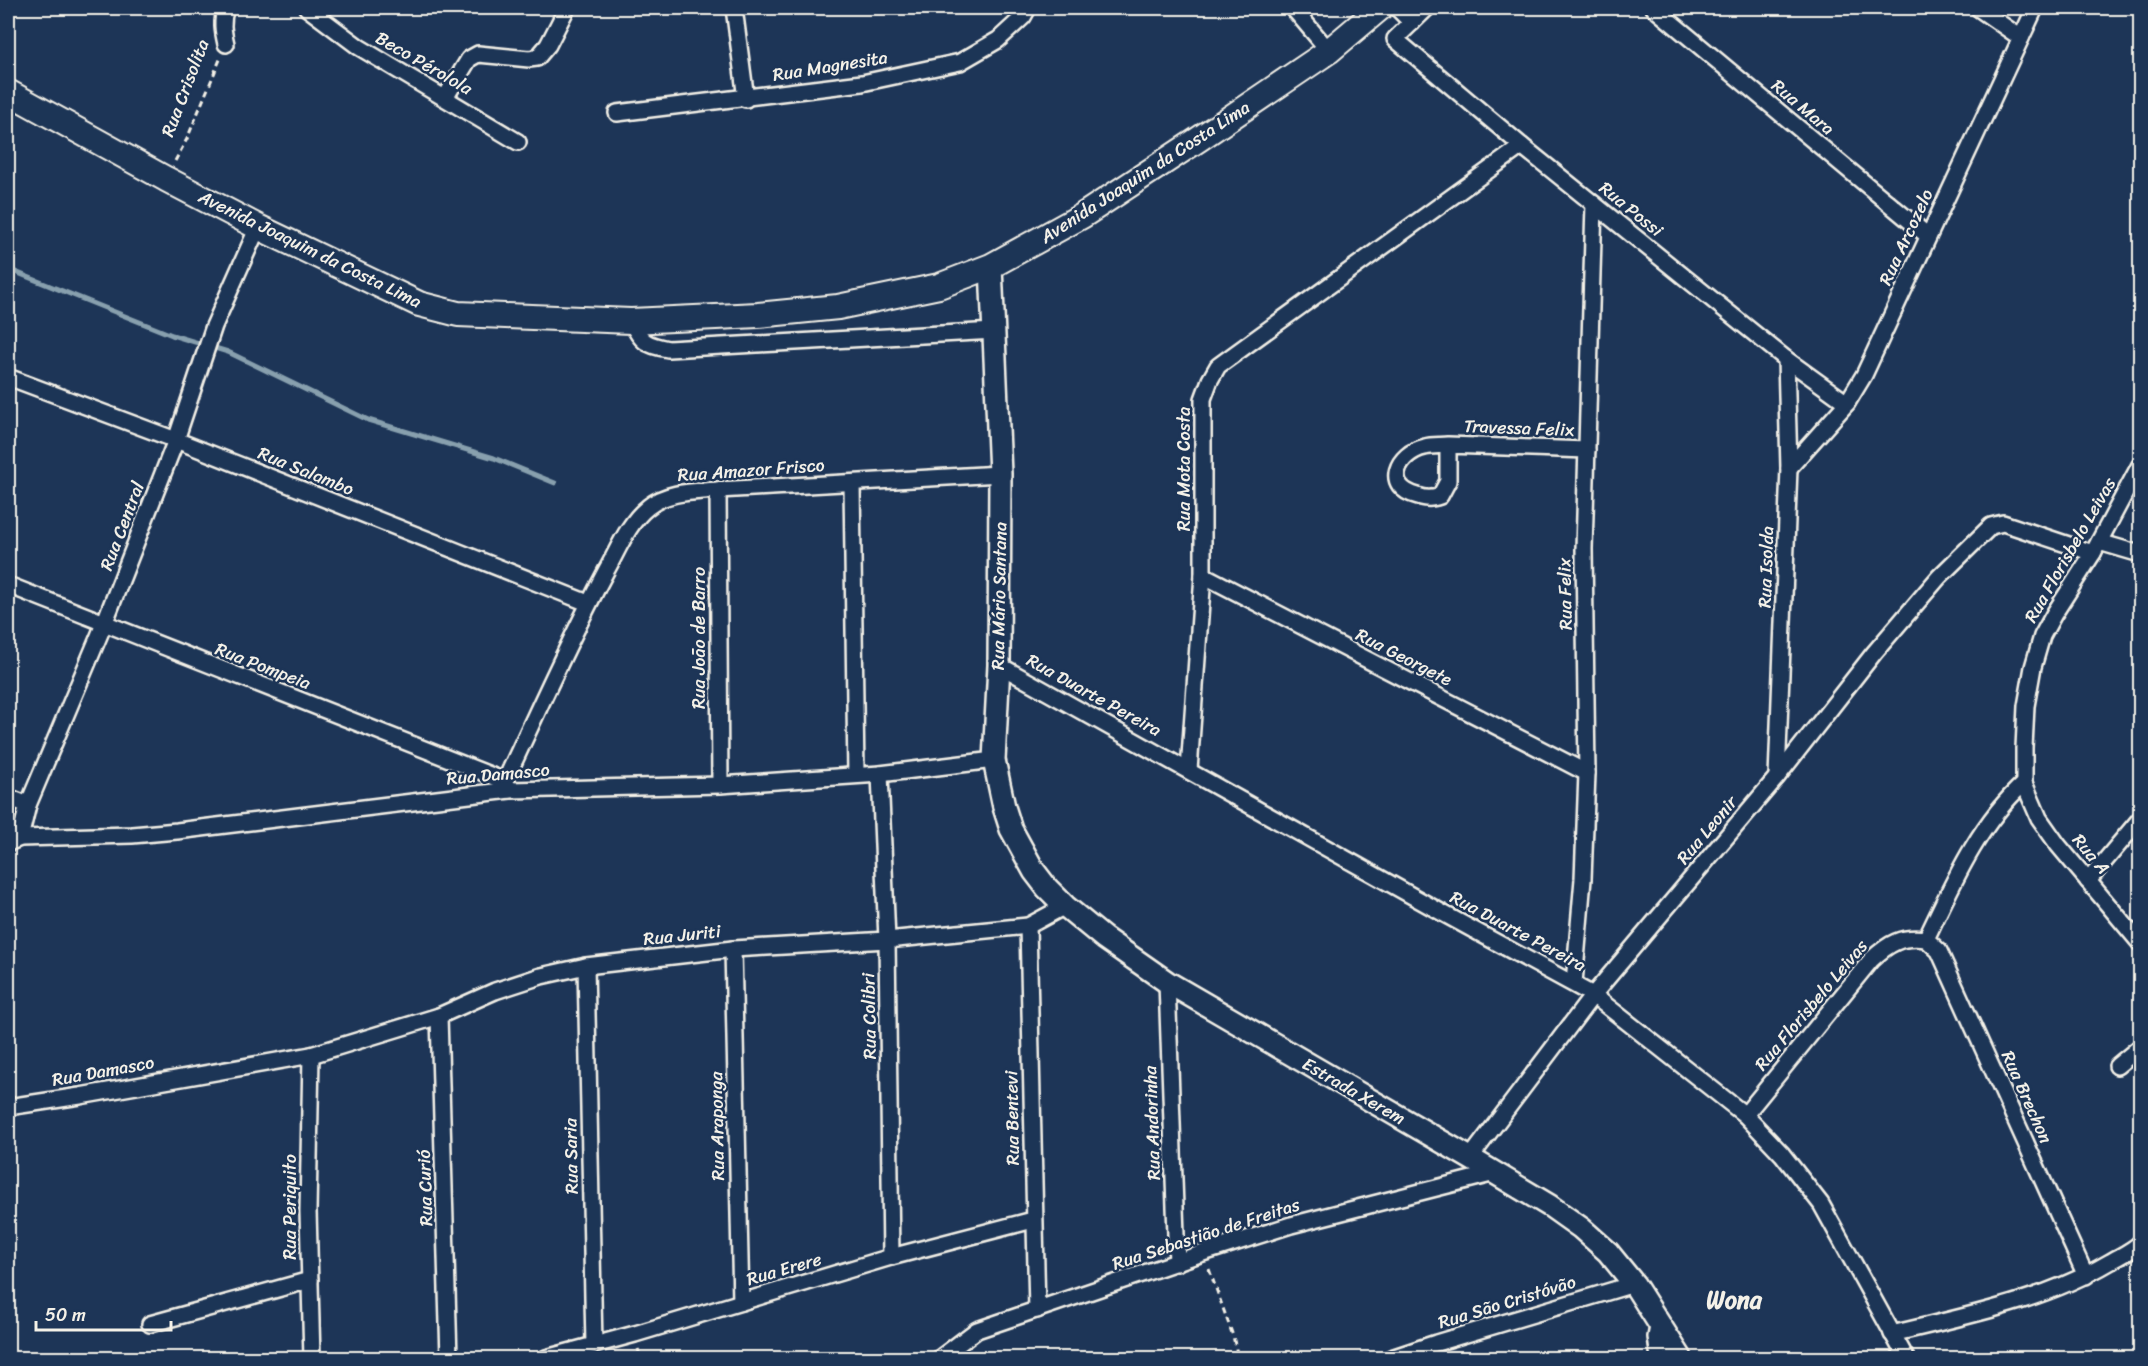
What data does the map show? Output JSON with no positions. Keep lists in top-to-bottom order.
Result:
{
  "streets": {
    "main road": ["Avenida Joaquim da Costa Lima"],
    "street": [
      "Beco Pérolola",
      "Rua Magnesita",
      "Rua Crisolita",
      "Rua Mara",
      "Rua Possi",
      "Rua Arcozelo",
      "Travessa Felix",
      "Rua Mota Costa",
      "Rua Amazor Frisco",
      "Rua Salambo",
      "Rua Central",
      "Rua Florisbelo Leivas",
      "Rua Isolda",
      "Rua Felix",
      "Rua Mário Santana",
      "Rua Joāo de Barro",
      "Rua Georgete",
      "Rua Pompeia",
      "Rua Duarte Pereira",
      "Rua Damasco",
      "Rua Leonir",
      "Rua A",
      "Rua Juriti",
      "Rua Colibri",
      "Estrada Xerem",
      "Rua Brechon",
      "Rua Bentevi",
      "Rua Andorinha",
      "Rua Araponga",
      "Rua Saria",
      "Rua Curió",
      "Rua Periquito",
      "Rua Sebastião de Freitas",
      "Rua Erere",
      "Rua São Cristóvão"
    ]
  },
  "crossings": [
    ["Rua Crisolita", "Avenida Joaquim da Costa Lima"],
    ["Rua Mara", "Rua Arcozelo"],
    ["Avenida Joaquim da Costa Lima", "Rua Central"],
    ["Avenida Joaquim da Costa Lima", "Rua Mário Santana"],
    ["Rua Possi", "Rua Arcozelo"],
    ["Rua Possi", "Rua Mota Costa"],
    ["Rua Possi", "Rua Isolda"],
    ["Rua Possi", "Rua Felix"],
    ["Rua Arcozelo", "Rua Isolda"],
    ["Travessa Felix", "Rua Felix"],
    ["Rua Mota Costa", "Rua Georgete"],
    ["Rua Mota Costa", "Rua Duarte Pereira"],
    ["Rua Amazor Frisco", "Rua Salambo"],
    ["Rua Amazor Frisco", "Rua Mário Santana"],
    ["Rua Amazor Frisco", "Rua Joāo de Barro"],
    ["Rua Amazor Frisco", "Rua Pompeia"],
    ["Rua Amazor Frisco", "Rua Damasco"],
    ["Rua Salambo", "Rua Central"],
    ["Rua Central", "Rua Pompeia"],
    ["Rua Central", "Rua Damasco"],
    ["Rua Florisbelo Leivas", "Rua Duarte Pereira"],
    ["Rua Florisbelo Leivas", "Rua Leonir"],
    ["Rua Florisbelo Leivas", "Rua A"],
    ["Rua Florisbelo Leivas", "Rua Brechon"],
    ["Rua Isolda", "Rua Leonir"],
    ["Rua Felix", "Rua Georgete"],
    ["Rua Felix", "Rua Duarte Pereira"],
    ["Rua Mário Santana", "Rua Duarte Pereira"],
    ["Rua Mário Santana", "Rua Damasco"],
    ["Rua Mário Santana", "Rua Juriti"],
    ["Rua Mário Santana", "Estrada Xerem"],
    ["Rua Joāo de Barro", "Rua Damasco"],
    ["Rua Pompeia", "Rua Damasco"],
    ["Rua Duarte Pereira", "Rua Leonir"],
    ["Rua Damasco", "Rua Juriti"],
    ["Rua Damasco", "Rua Colibri"],
    ["Rua Damasco", "Rua Periquito"],
    ["Rua Leonir", "Estrada Xerem"],
    ["Rua Juriti", "Rua Colibri"],
    ["Rua Juriti", "Estrada Xerem"],
    ["Rua Juriti", "Rua Bentevi"],
    ["Rua Juriti", "Rua Araponga"],
    ["Rua Juriti", "Rua Saria"],
    ["Rua Juriti", "Rua Curió"],
    ["Rua Juriti", "Rua Periquito"],
    ["Rua Colibri", "Rua Erere"],
    ["Estrada Xerem", "Rua Andorinha"],
    ["Estrada Xerem", "Rua Sebastião de Freitas"],
    ["Estrada Xerem", "Rua São Cristóvão"],
    ["Rua Bentevi", "Rua Sebastião de Freitas"],
    ["Rua Bentevi", "Rua Erere"],
    ["Rua Andorinha", "Rua Sebastião de Freitas"],
    ["Rua Araponga", "Rua Erere"],
    ["Rua Saria", "Rua Erere"]
  ],
  "districts": ["Wona"],
  "scale_bar": "50 m"
}
